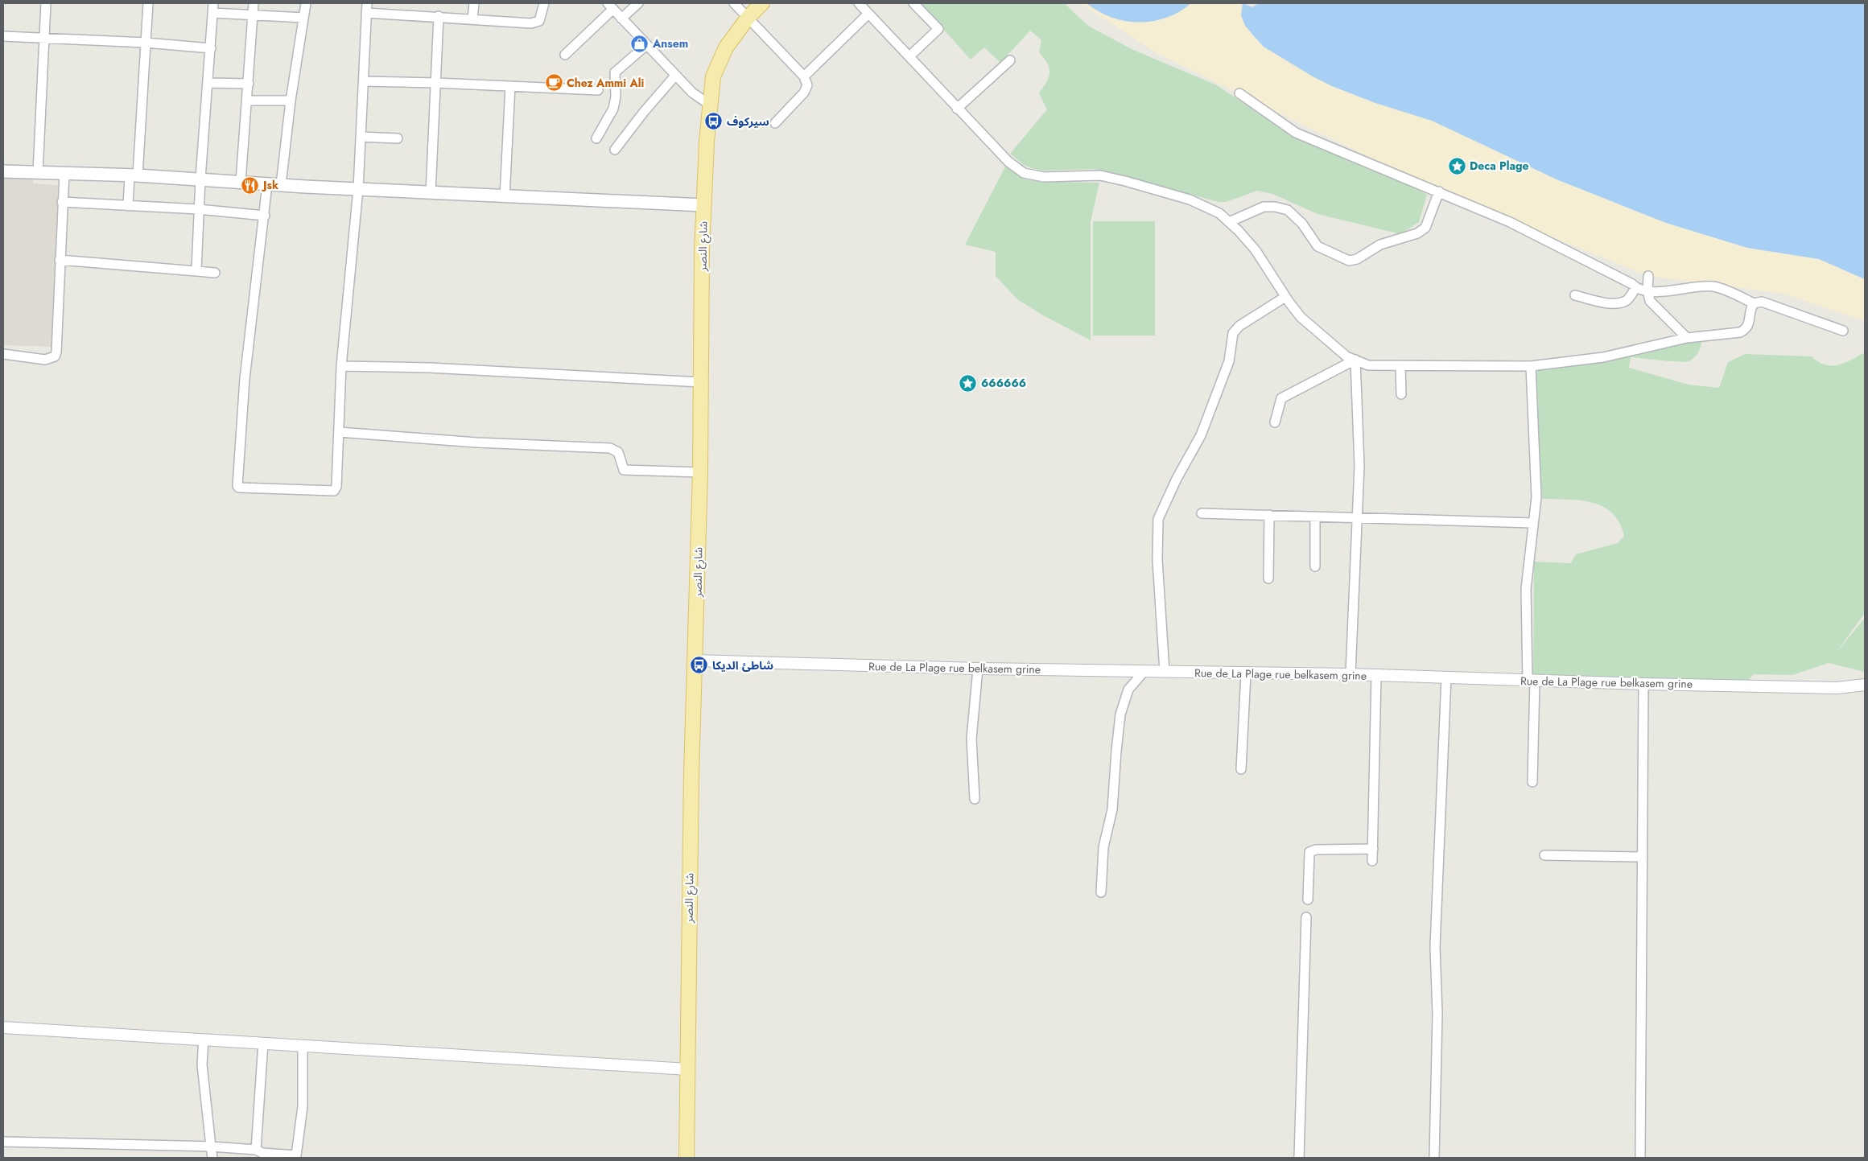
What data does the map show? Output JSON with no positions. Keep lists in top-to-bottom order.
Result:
{
  "streets": {
    "main road": ["شارع النصر"],
    "street": ["Rue de La Plage rue belkasem grine"]
  },
  "crossings": [
    ["شارع النصر", "Rue de La Plage rue belkasem grine"]
  ],
  "places": {
    "shop": ["Ansem"],
    "cafe": ["Chez Ammi Ali"],
    "bus stop": ["سيركوف", "شاطئ الديكا"],
    "place": ["Deca Plage", "666666"],
    "restaurant": ["Jsk"]
  }
}
